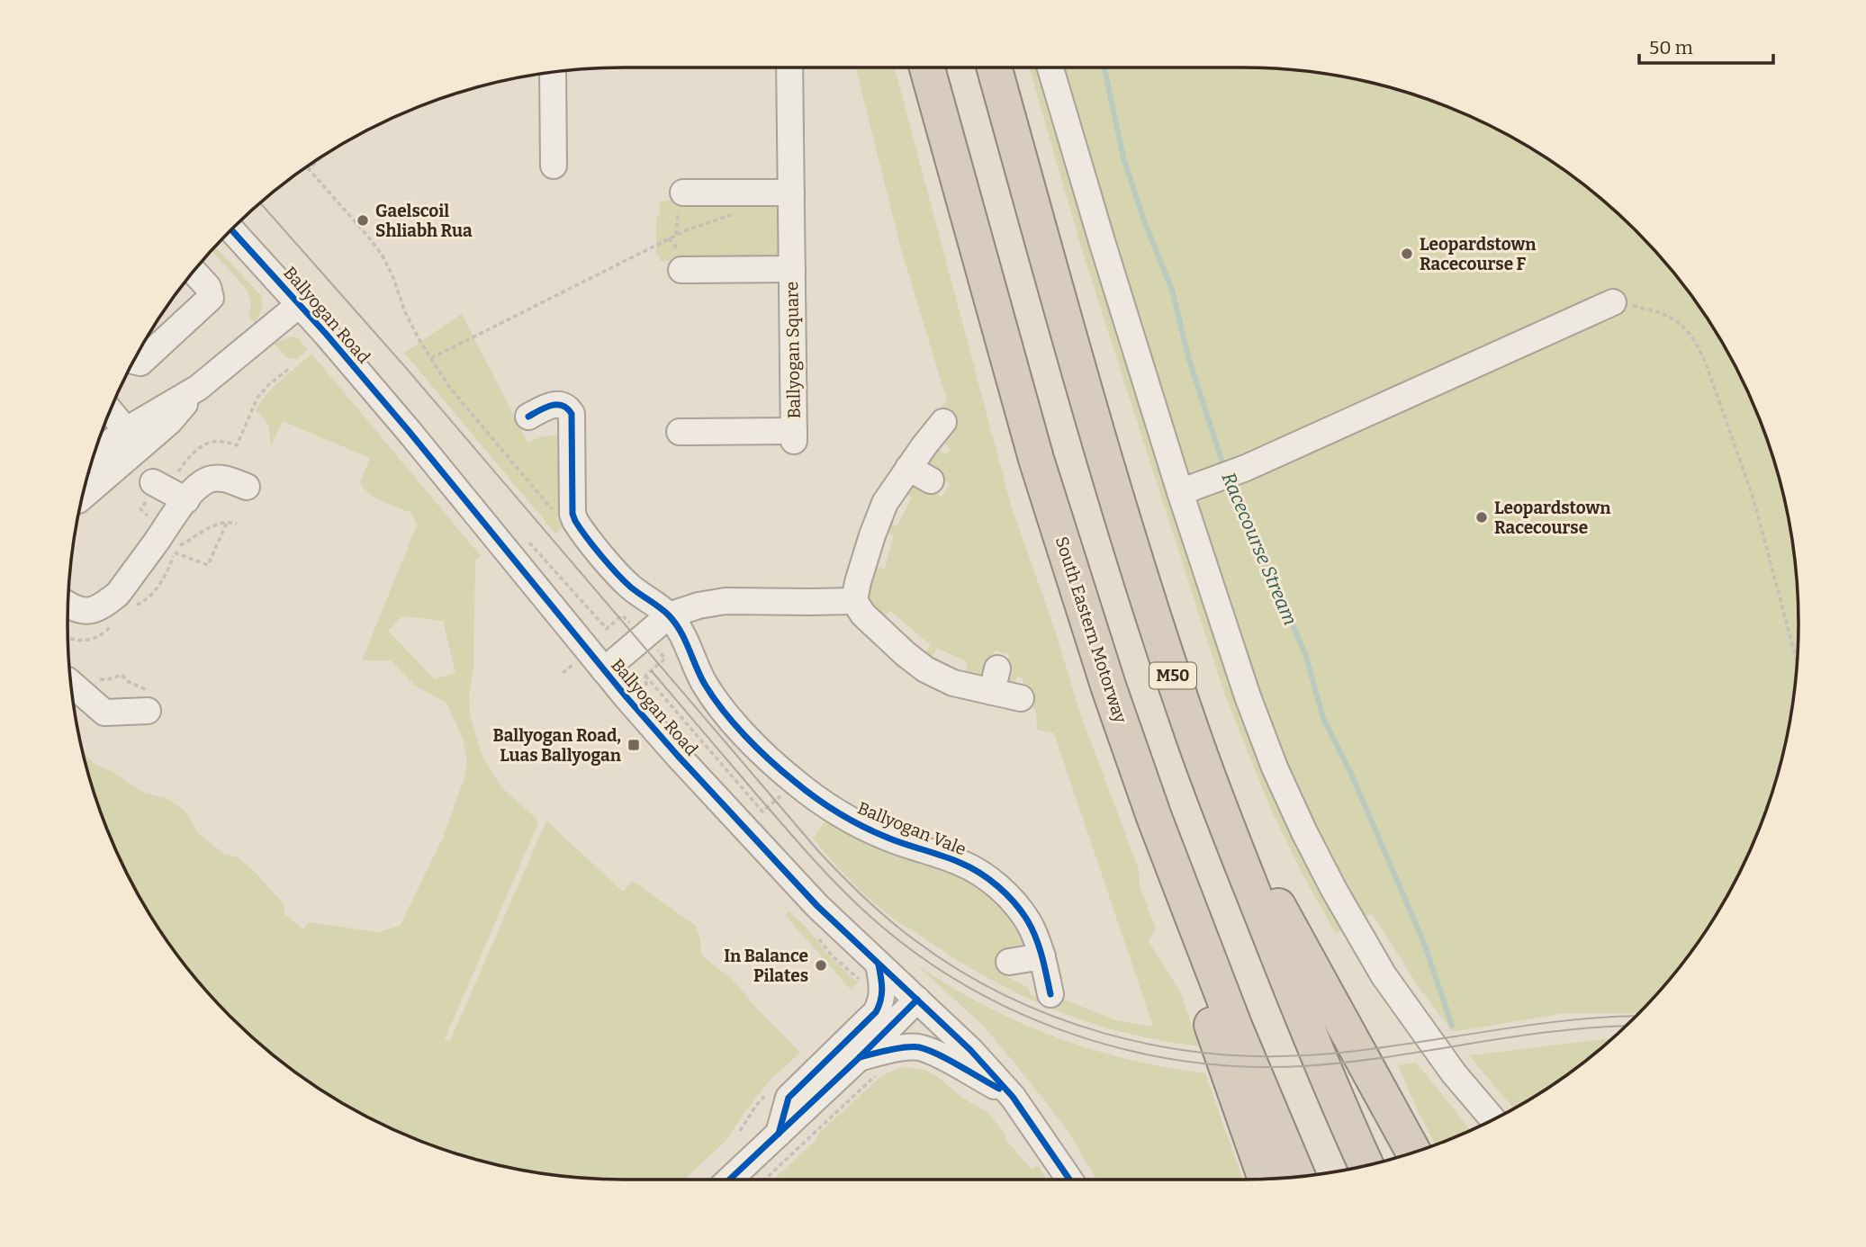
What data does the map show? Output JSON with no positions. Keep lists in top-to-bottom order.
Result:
{
  "streets": {
    "highway": ["South Eastern Motorway", "M50"],
    "street": ["Ballyogan Road", "Ballyogan Square", "Ballyogan Vale"]
  },
  "water": ["Racecourse Stream"],
  "places": {
    "other": [
      "Gaelscoil Shliabh Rua",
      "Leopardstown Racecourse F",
      "Leopardstown Racecourse",
      "In Balance Pilates"
    ],
    "transit": ["Ballyogan Road, Luas Ballyogan"]
  },
  "scale_bar": "50 m"
}
